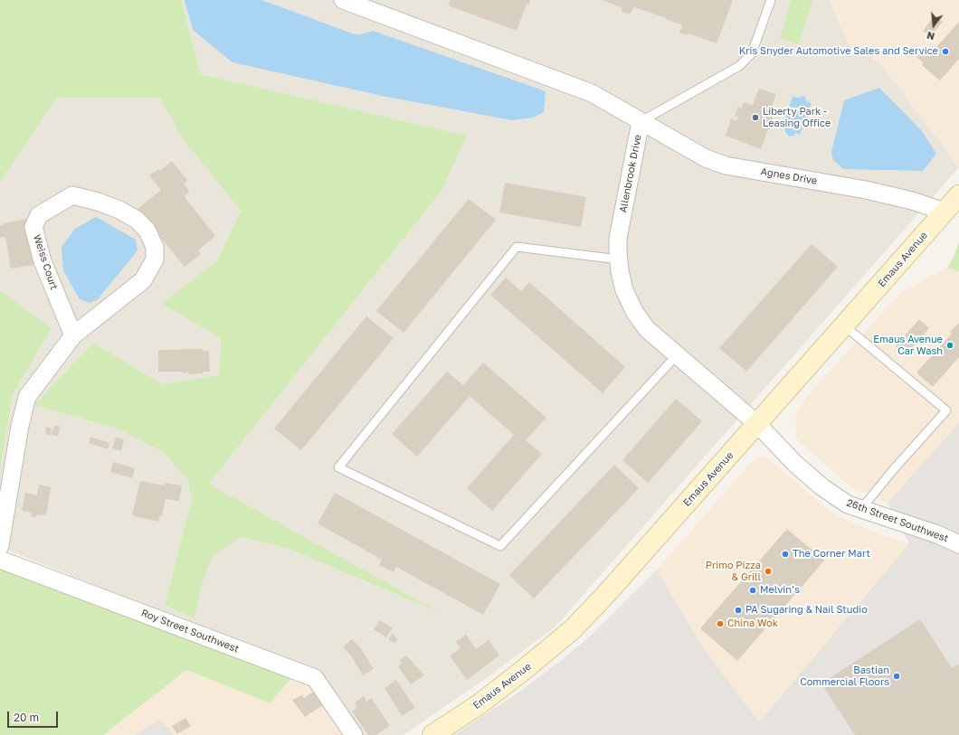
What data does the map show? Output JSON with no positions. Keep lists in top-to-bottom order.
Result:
{
  "streets": {
    "main road": ["Emaus Avenue"],
    "street": [
      "Allenbrook Drive",
      "Agnes Drive",
      "Weiss Court",
      "26th Street Southwest",
      "Roy Street Southwest"
    ]
  },
  "crossings": [
    ["Allenbrook Drive", "Agnes Drive"],
    ["Allenbrook Drive", "Emaus Avenue"],
    ["Allenbrook Drive", "26th Street Southwest"],
    ["Agnes Drive", "Emaus Avenue"],
    ["Emaus Avenue", "26th Street Southwest"]
  ],
  "places": [
    "Kris Snyder Automotive Sales and Service",
    "Liberty Park - Leasing Office",
    "Emaus Avenue Car Wash",
    "The Corner Mart",
    "Primo Pizza & Grill",
    "Melvin’s",
    "PA Sugaring & Nail Studio",
    "China Wok",
    "Bastian Commercial Floors"
  ],
  "scale_bar": "20 m",
  "north": "bottom"
}
